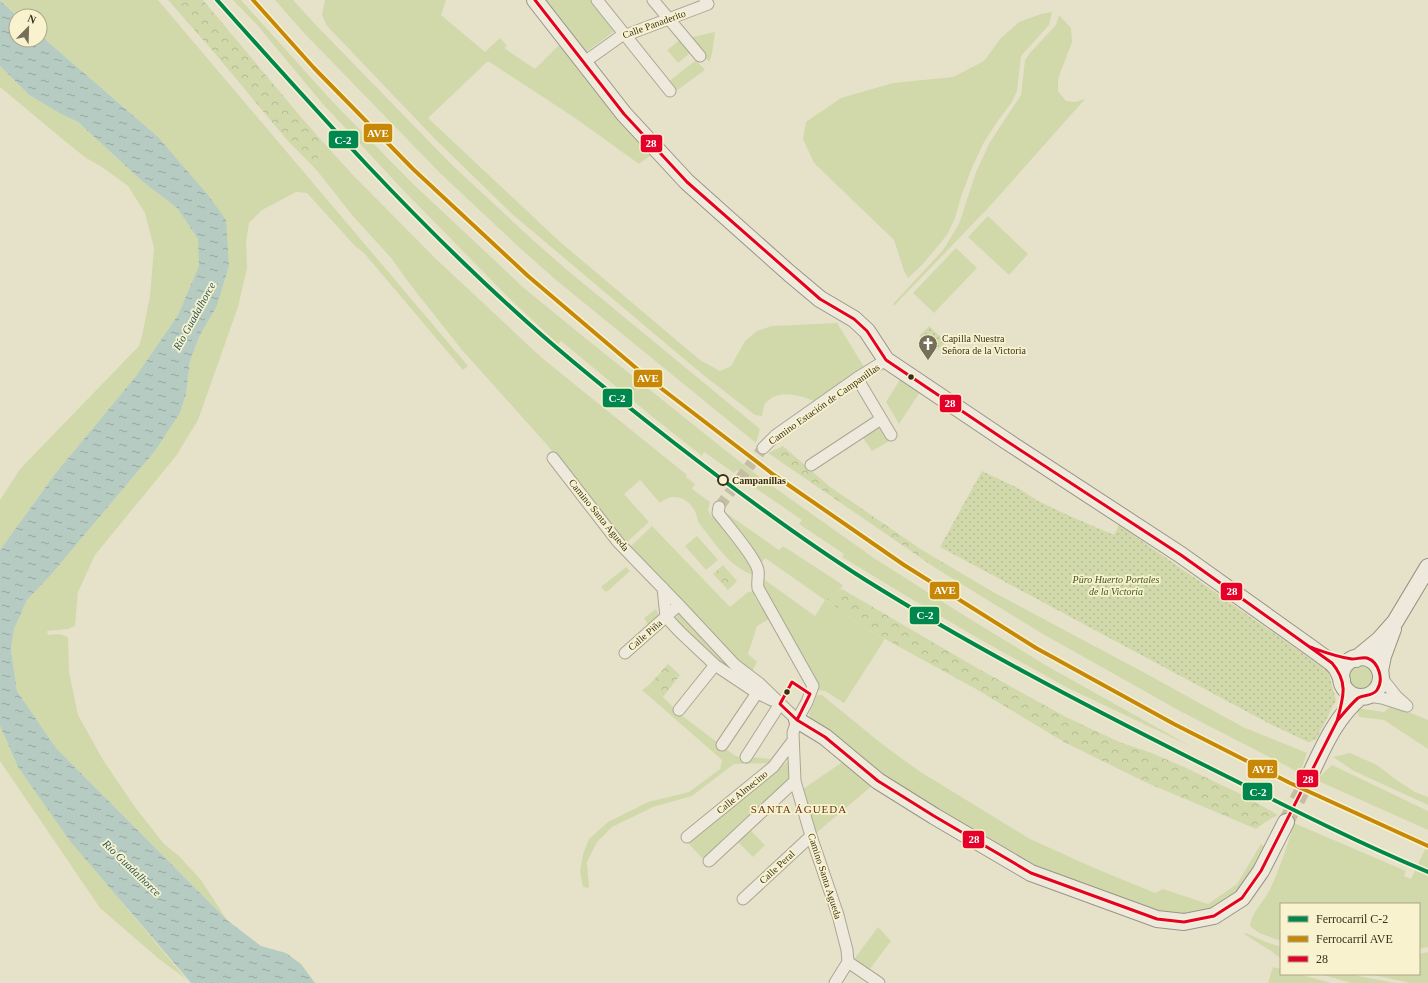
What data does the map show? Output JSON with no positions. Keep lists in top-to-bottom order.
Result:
{
  "streets": {
    "street": [
      "Calle Panaderito",
      "Camino Estación de Campanillas",
      "Camino Santa Agueda",
      "Calle Piña",
      "Calle Almecino",
      "Calle Peral"
    ]
  },
  "crossings": [
    ["Camino Santa Agueda", "Calle Piña"],
    ["Camino Santa Agueda", "Calle Almecino"],
    ["Camino Santa Agueda", "Calle Peral"]
  ],
  "districts": ["SANTA ÁGUEDA"],
  "water": ["Río Guadalhorce"],
  "parks": ["Püro Huerto Portales de la Victoria"],
  "places": {
    "church": ["Capilla Nuestra Señora de la Victoria"],
    "other": ["Campanillas"]
  },
  "lines": ["rail line C-2", "rail line AVE", "transit line 28"],
  "legend": ["Ferrocarril C-2", "Ferrocarril AVE", "28"],
  "north": "top right"
}
